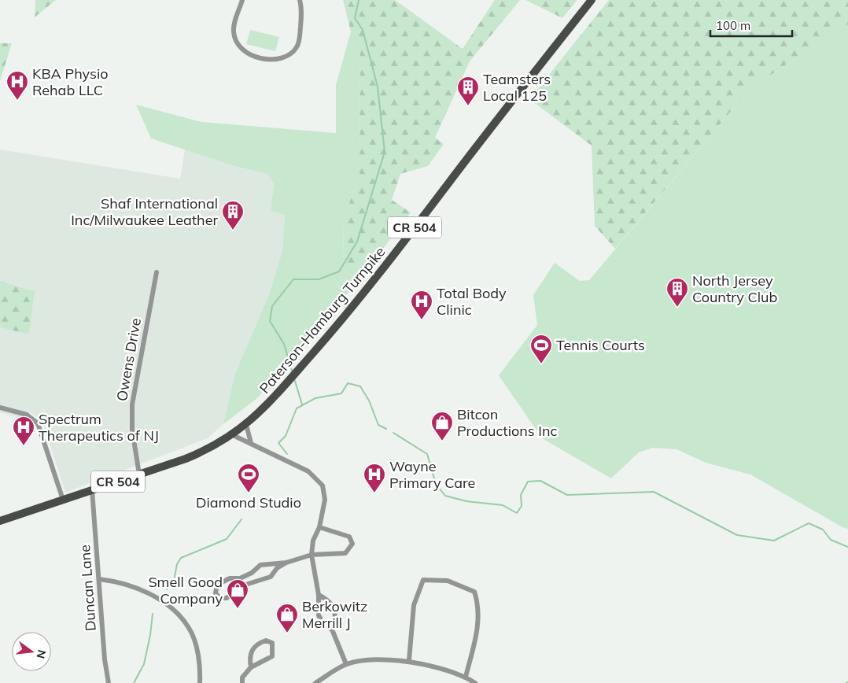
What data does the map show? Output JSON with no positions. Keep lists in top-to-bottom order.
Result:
{
  "streets": {
    "main road": ["CR 504", "Paterson-Hamburg Turnpike"],
    "street": ["Owens Drive", "Duncan Lane"]
  },
  "crossings": [
    ["Paterson-Hamburg Turnpike", "Owens Drive"],
    ["Paterson-Hamburg Turnpike", "Duncan Lane"]
  ],
  "places": {
    "hospital": [
      "KBA Physio Rehab LLC",
      "Total Body Clinic",
      "Spectrum Therapeutics of NJ",
      "Wayne Primary Care"
    ],
    "building": ["Teamsters Local 125", "Shaf International Inc/Milwaukee Leather", "North Jersey Country Club"],
    "sports": ["Tennis Courts", "Diamond Studio"],
    "shop": ["Bitcon Productions Inc", "Smell Good Company", "Berkowitz Merrill J"]
  },
  "scale_bar": "100 m",
  "north": "right"
}
